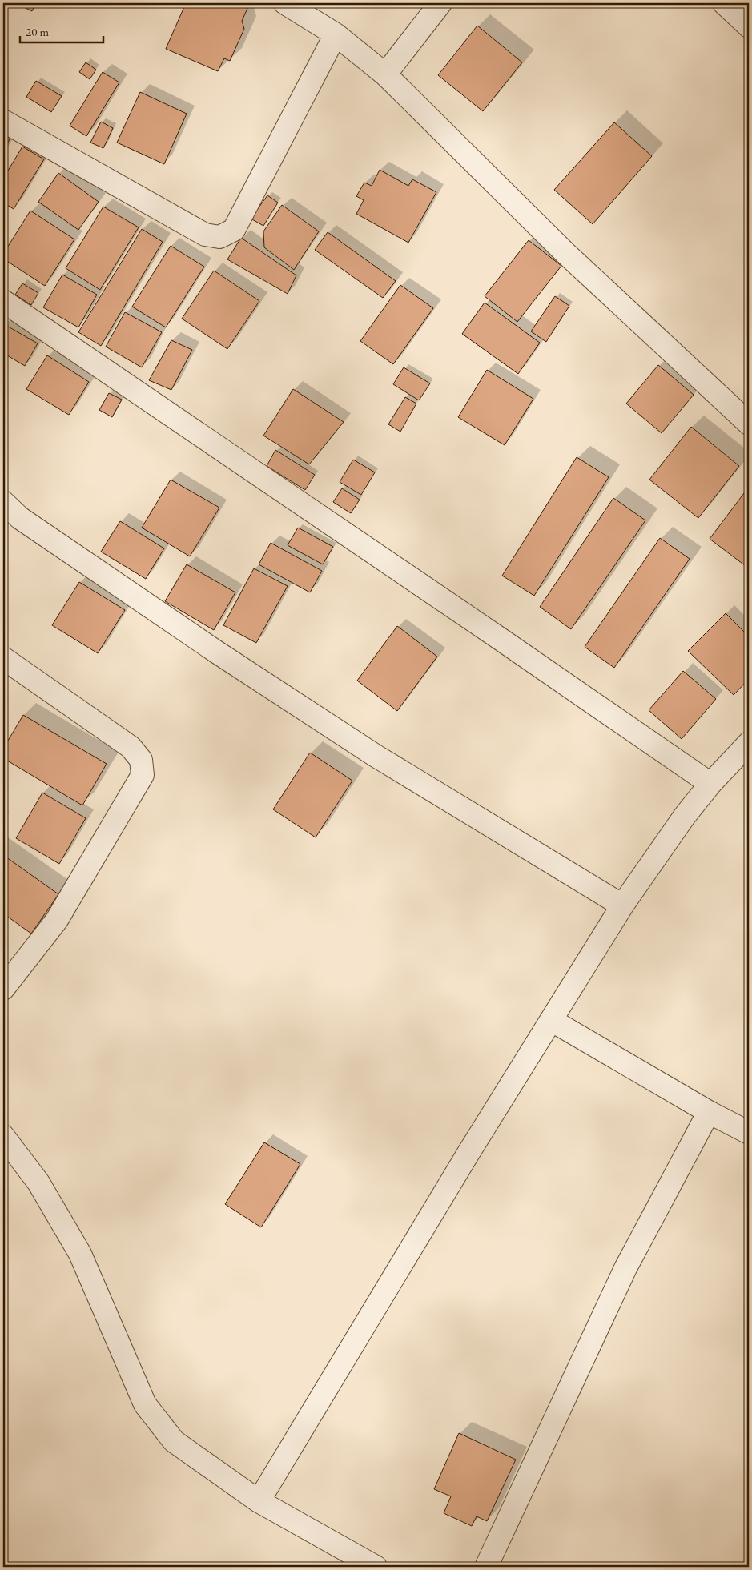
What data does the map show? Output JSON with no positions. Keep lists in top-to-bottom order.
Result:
{
  "scale_bar": "20 m"
}
